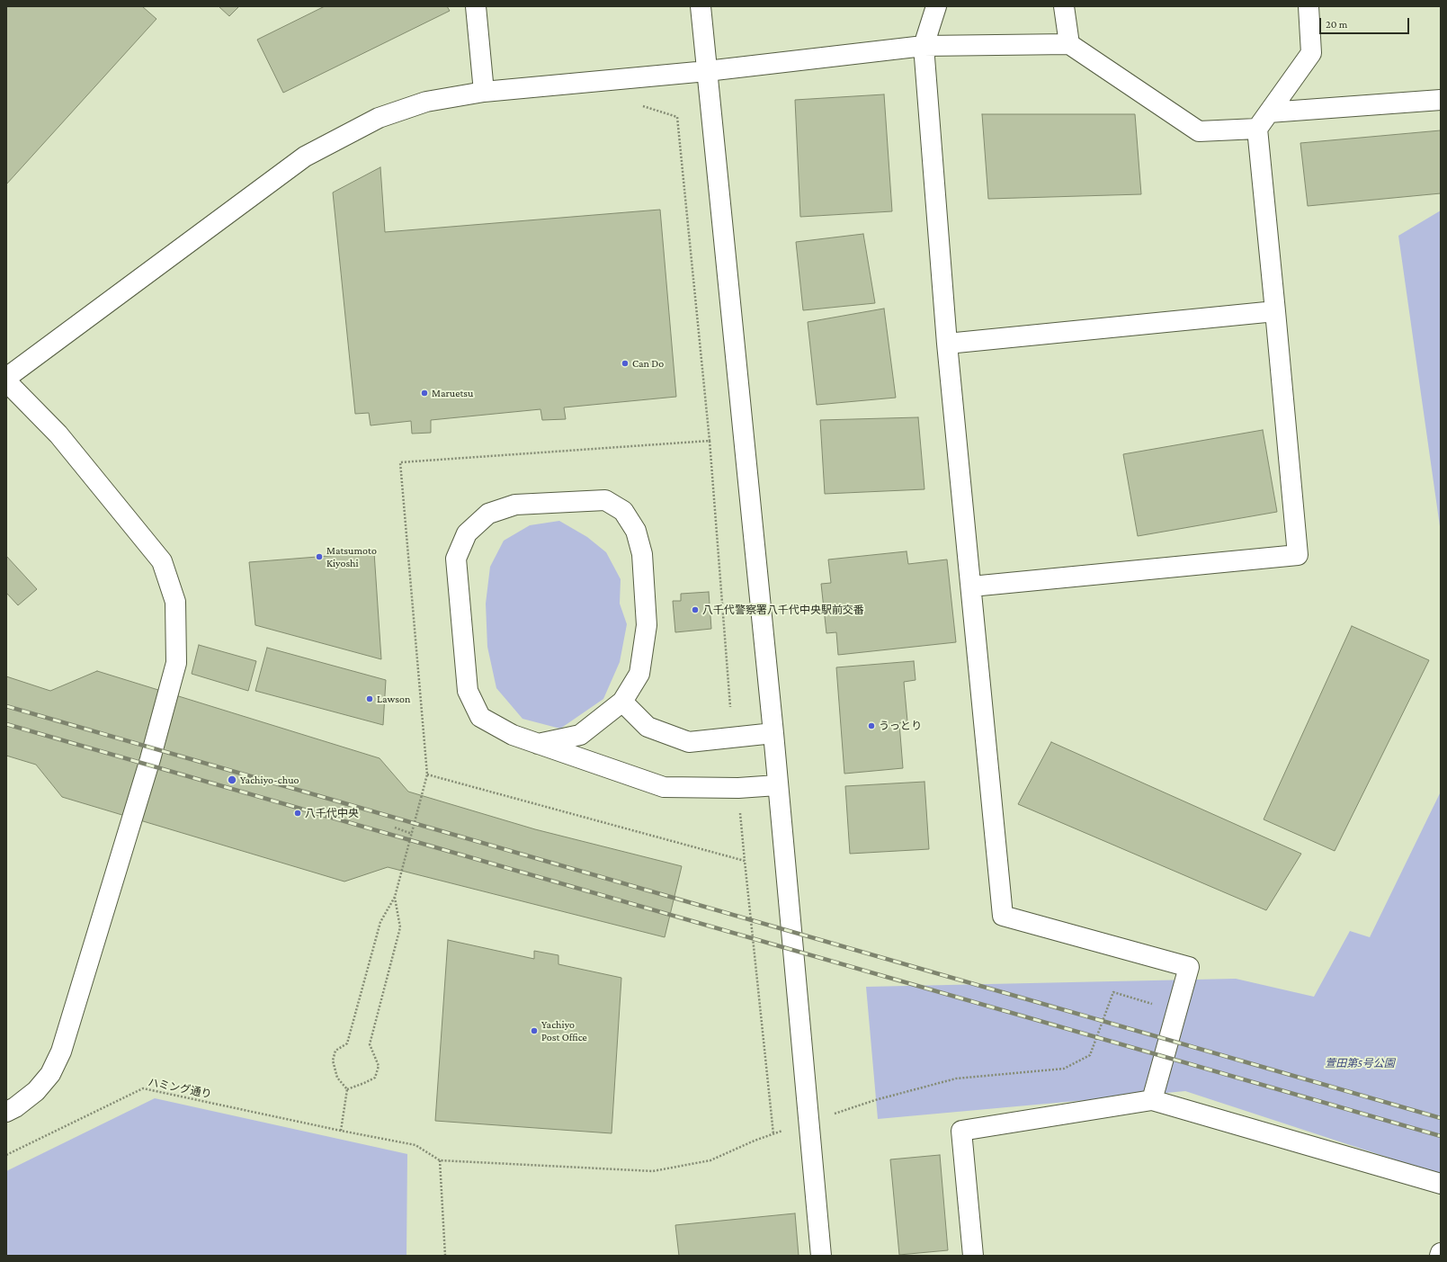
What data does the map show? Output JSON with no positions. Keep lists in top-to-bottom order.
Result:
{
  "streets": {
    "path": ["ハミング通り"]
  },
  "parks": ["萱田第5号公園"],
  "places": [
    "Can Do",
    "Maruetsu",
    "Matsumoto Kiyoshi",
    "八千代警察署八千代中央駅前交番",
    "Lawson",
    "うっとり",
    "Yachiyo-chuo",
    "八千代中央",
    "Yachiyo Post Office"
  ],
  "scale_bar": "20 m"
}
